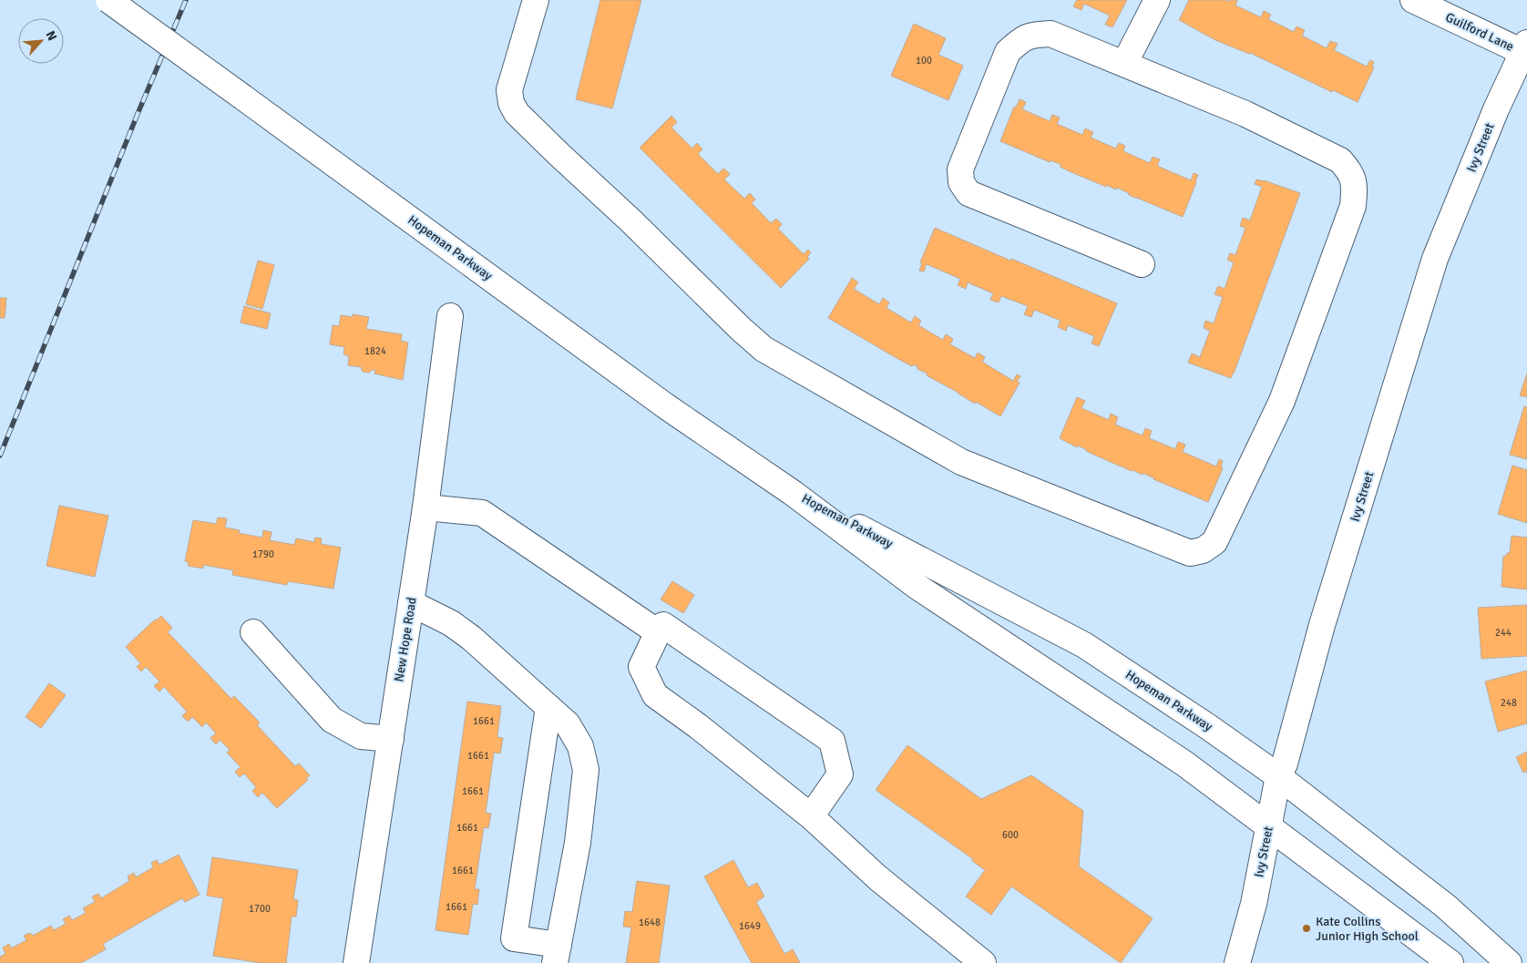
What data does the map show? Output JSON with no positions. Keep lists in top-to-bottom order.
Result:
{
  "streets": {
    "main road": [
      "Guilford Lane",
      "Ivy Street",
      "Hopeman Parkway",
      "New Hope Road"
    ]
  },
  "crossings": [
    ["Guilford Lane", "Ivy Street"],
    ["Ivy Street", "Hopeman Parkway"]
  ],
  "places": ["Kate Collins Junior High School"],
  "house_numbers": [
    "100",
    "1824",
    "1790",
    "244",
    "248",
    "1661",
    "1661",
    "1661",
    "1661",
    "600",
    "1661",
    "1661",
    "1700",
    "1648",
    "1649"
  ],
  "north": "top right"
}
